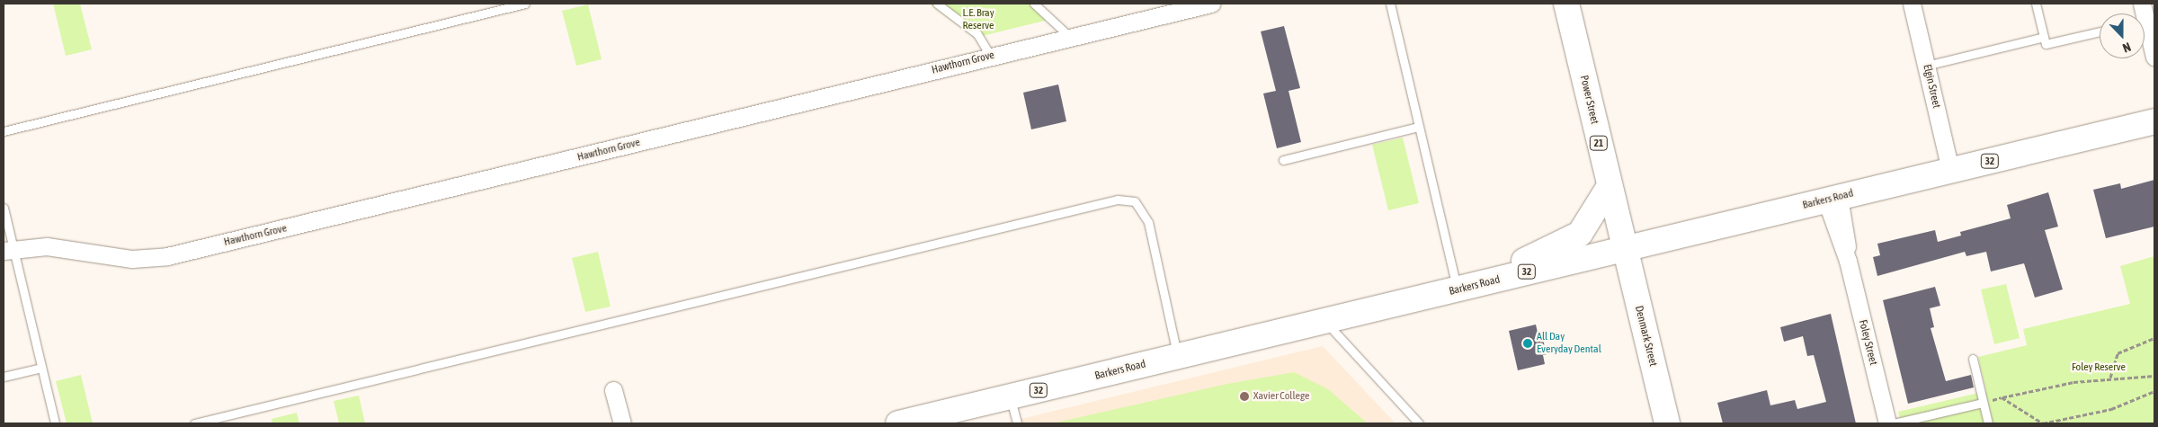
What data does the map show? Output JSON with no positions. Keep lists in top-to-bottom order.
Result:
{
  "streets": {
    "main road": [
      "Power Street",
      "21",
      "32",
      "Barkers Road",
      "Denmark Street"
    ],
    "street": ["Hawthorn Grove", "Elgin Street", "Foley Street"]
  },
  "crossings": [
    ["Elgin Street", "Barkers Road"],
    ["Power Street", "Barkers Road"],
    ["Power Street", "Denmark Street"],
    ["Barkers Road", "Denmark Street"],
    ["Barkers Road", "Foley Street"]
  ],
  "parks": ["L.E. Bray Reserve", "Foley Reserve"],
  "places": ["All Day Everyday Dental", "Xavier College"],
  "north": "bottom"
}
